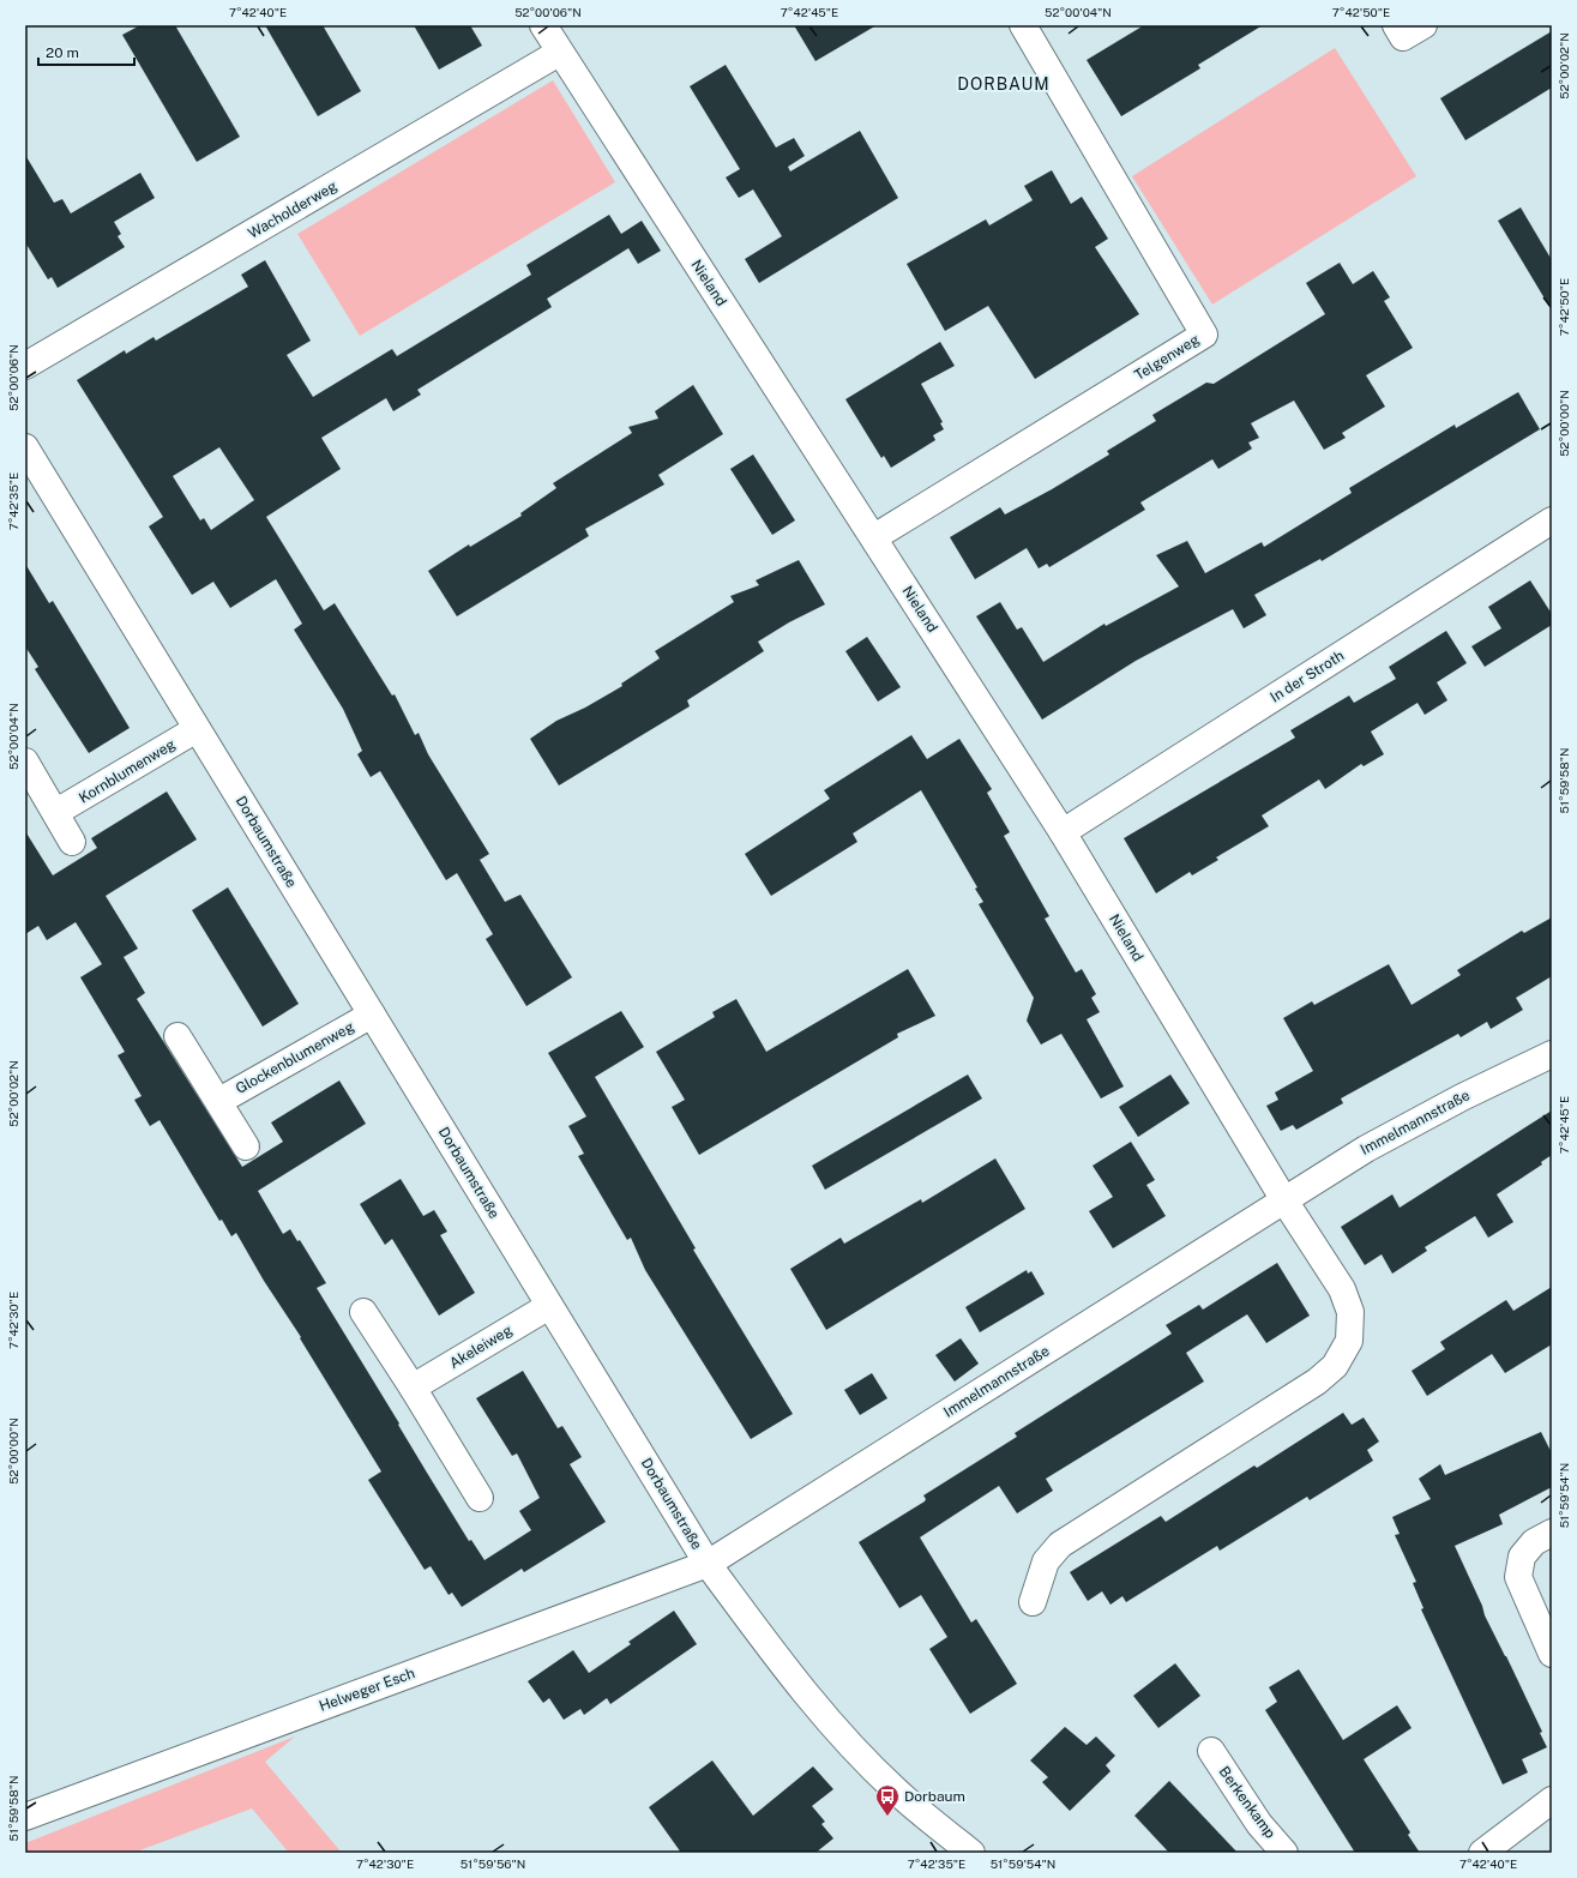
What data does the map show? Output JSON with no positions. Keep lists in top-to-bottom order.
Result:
{
  "streets": {
    "street": [
      "Wacholderweg",
      "Nieland",
      "Telgenweg",
      "In der Stroth",
      "Kornblumenweg",
      "Dorbaumstraße",
      "Glockenblumenweg",
      "Immelmannstraße",
      "Akeleiweg",
      "Helweger Esch",
      "Berkenkamp"
    ]
  },
  "crossings": [
    ["Wacholderweg", "Nieland"],
    ["Nieland", "Telgenweg"],
    ["Nieland", "In der Stroth"],
    ["Nieland", "Immelmannstraße"],
    ["Kornblumenweg", "Dorbaumstraße"],
    ["Dorbaumstraße", "Glockenblumenweg"],
    ["Dorbaumstraße", "Immelmannstraße"],
    ["Dorbaumstraße", "Akeleiweg"],
    ["Dorbaumstraße", "Helweger Esch"],
    ["Immelmannstraße", "Helweger Esch"]
  ],
  "districts": ["DORBAUM"],
  "places": {
    "bus stop": ["Dorbaum"]
  },
  "scale_bar": "20 m",
  "coordinates": [
    "7°42'40\"E",
    "52°00'06\"N",
    "7°42'45\"E",
    "52°00'04\"N",
    "7°42'50\"E",
    "52°00'02\"N",
    "52°00'00\"N",
    "7°42'35\"E",
    "51°59'58\"N",
    "7°42'30\"E",
    "51°59'54\"N",
    "51°59'56\"N"
  ]
}
